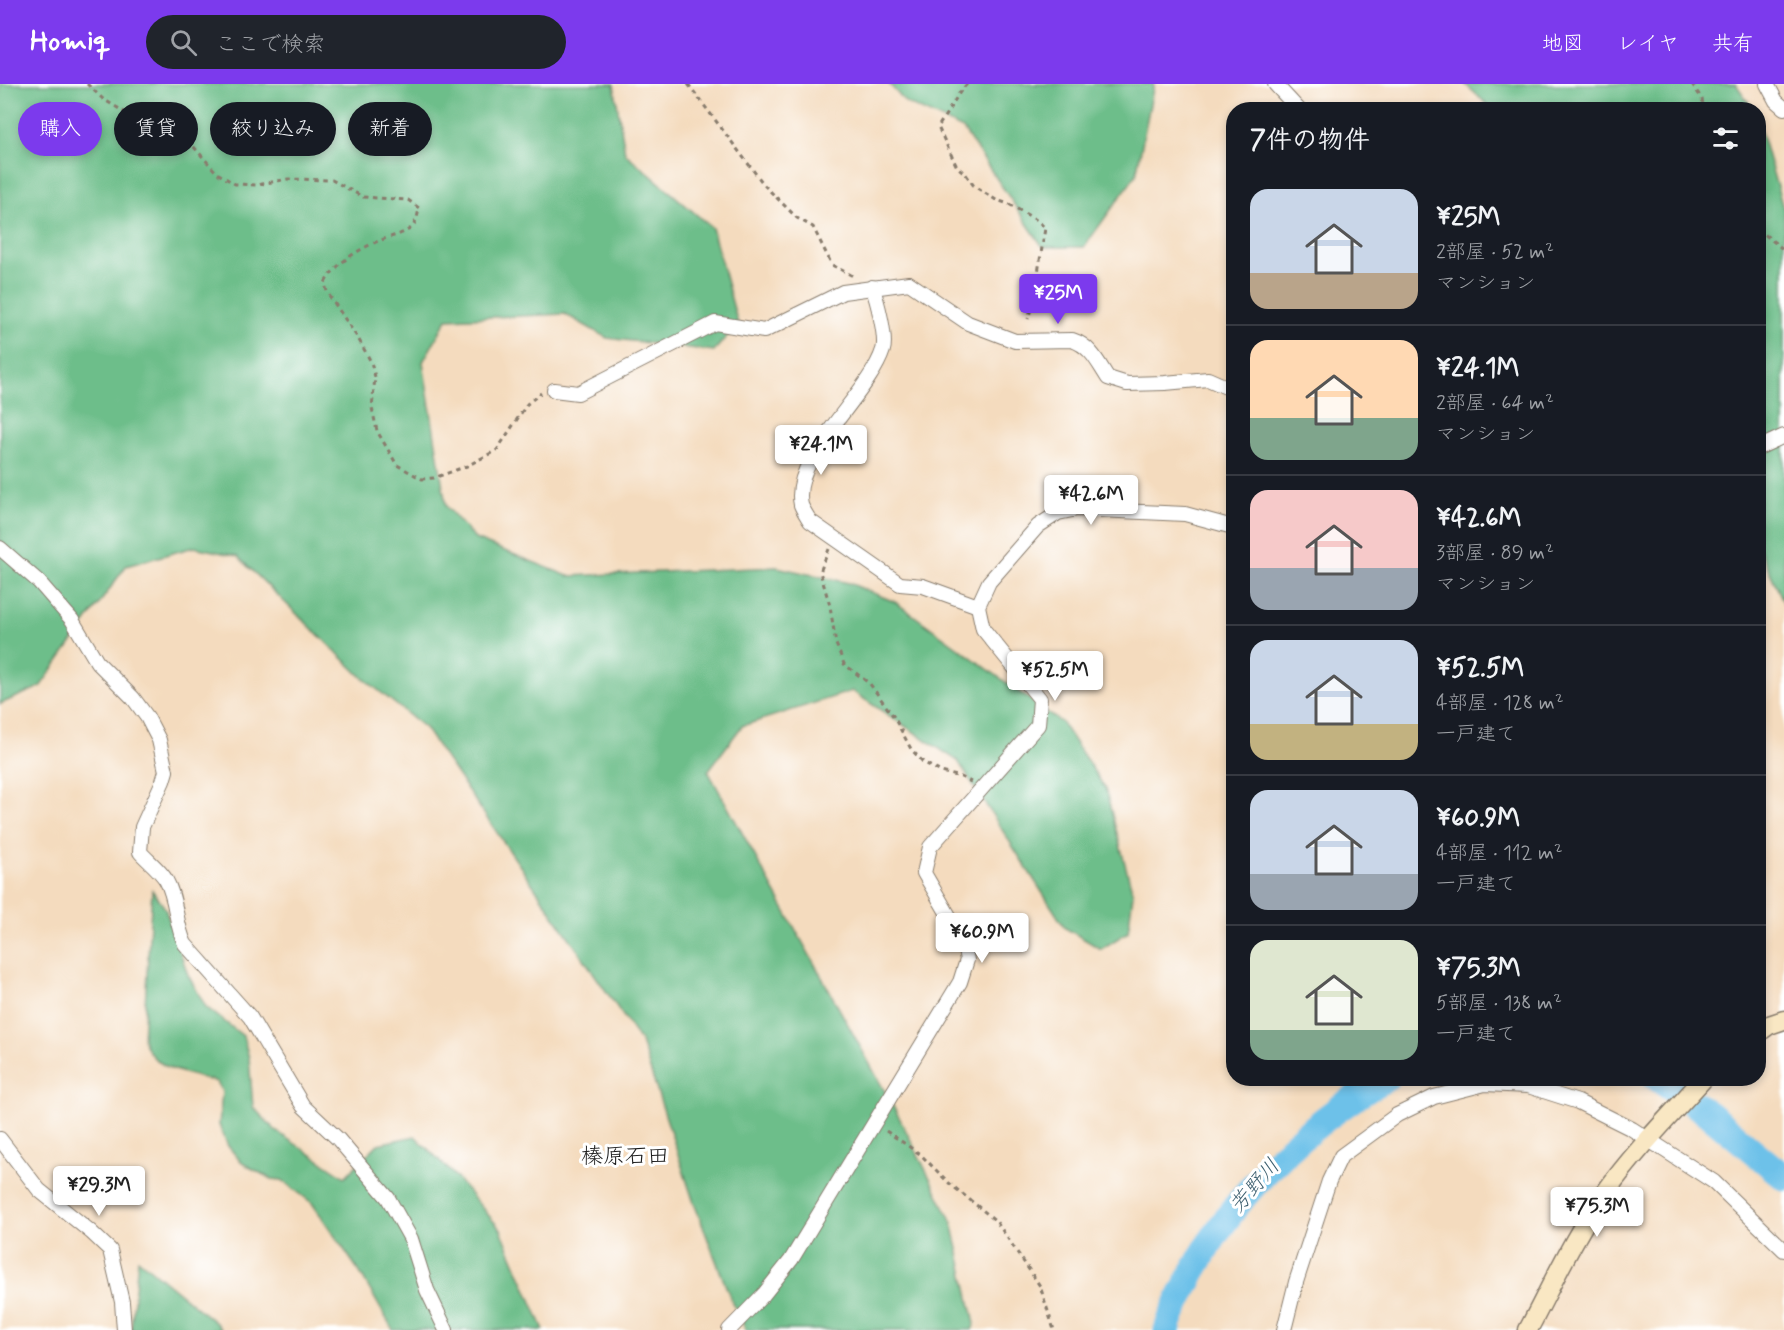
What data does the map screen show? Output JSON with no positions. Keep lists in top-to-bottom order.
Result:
{
  "districts": ["榛原石田"],
  "water": ["芳野川"],
  "page": {
    "header": "Homiq",
    "search": "ここで検索",
    "nav": ["地図", "レイヤ", "共有"],
    "chip": [
      "購入",
      "賃貸",
      "絞り込み",
      "新着"
    ],
    "heading": "7件の物件",
    "list": [
      {
        "name": "¥25M",
        "note": "2部屋 · 52 m² · マンション"
      },
      {
        "name": "¥24.1M",
        "note": "2部屋 · 64 m² · マンション"
      },
      {
        "name": "¥42.6M",
        "note": "3部屋 · 89 m² · マンション"
      },
      {
        "name": "¥52.5M",
        "note": "4部屋 · 128 m² · 一戸建て"
      },
      {
        "name": "¥60.9M",
        "note": "4部屋 · 112 m² · 一戸建て"
      },
      {
        "name": "¥75.3M",
        "note": "5部屋 · 138 m² · 一戸建て"
      }
    ],
    "price": [
      "¥25M",
      "¥24.1M",
      "¥42.6M",
      "¥52.5M",
      "¥60.9M",
      "¥29.3M",
      "¥75.3M"
    ]
  }
}
